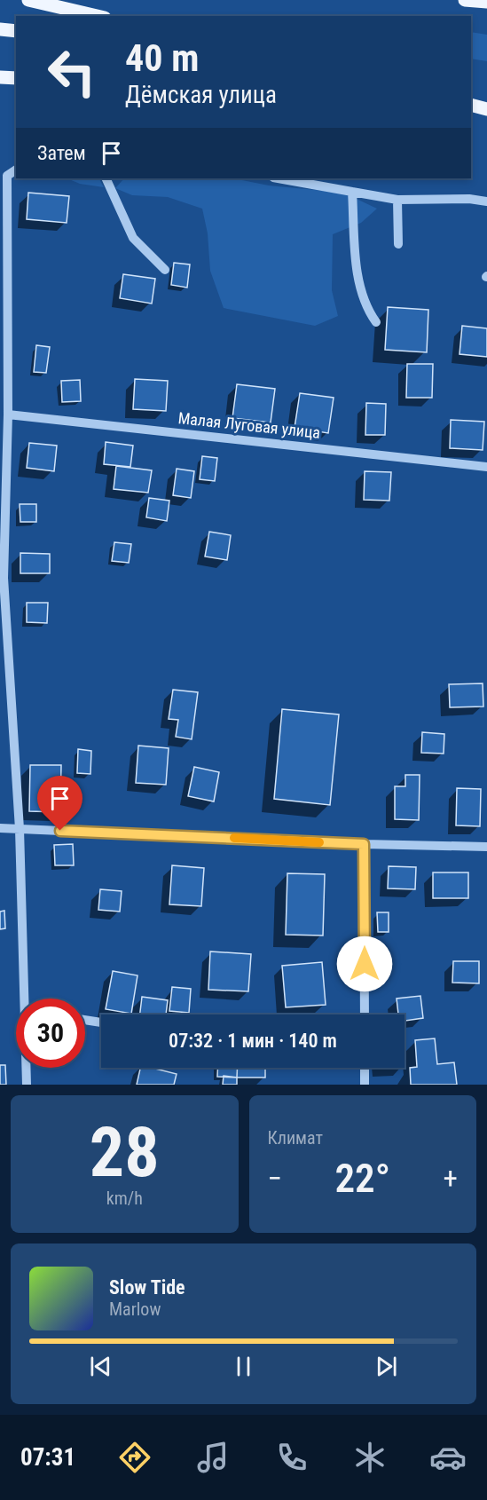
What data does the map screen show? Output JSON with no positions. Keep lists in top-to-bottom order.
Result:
{
  "streets": {
    "street": ["Малая Луговая улица"]
  },
  "page": {
    "turn": ["40 m", "Дёмская улица"],
    "then": "Затем",
    "limit": "30",
    "trip": "07:32 · 1 мин · 140 m",
    "tile": [
      ["28", "km/h"],
      "Климат"
    ],
    "heat": ["−", "22°", "+"],
    "song": ["Slow Tide", "Marlow"],
    "tabs": "07:31"
  }
}
